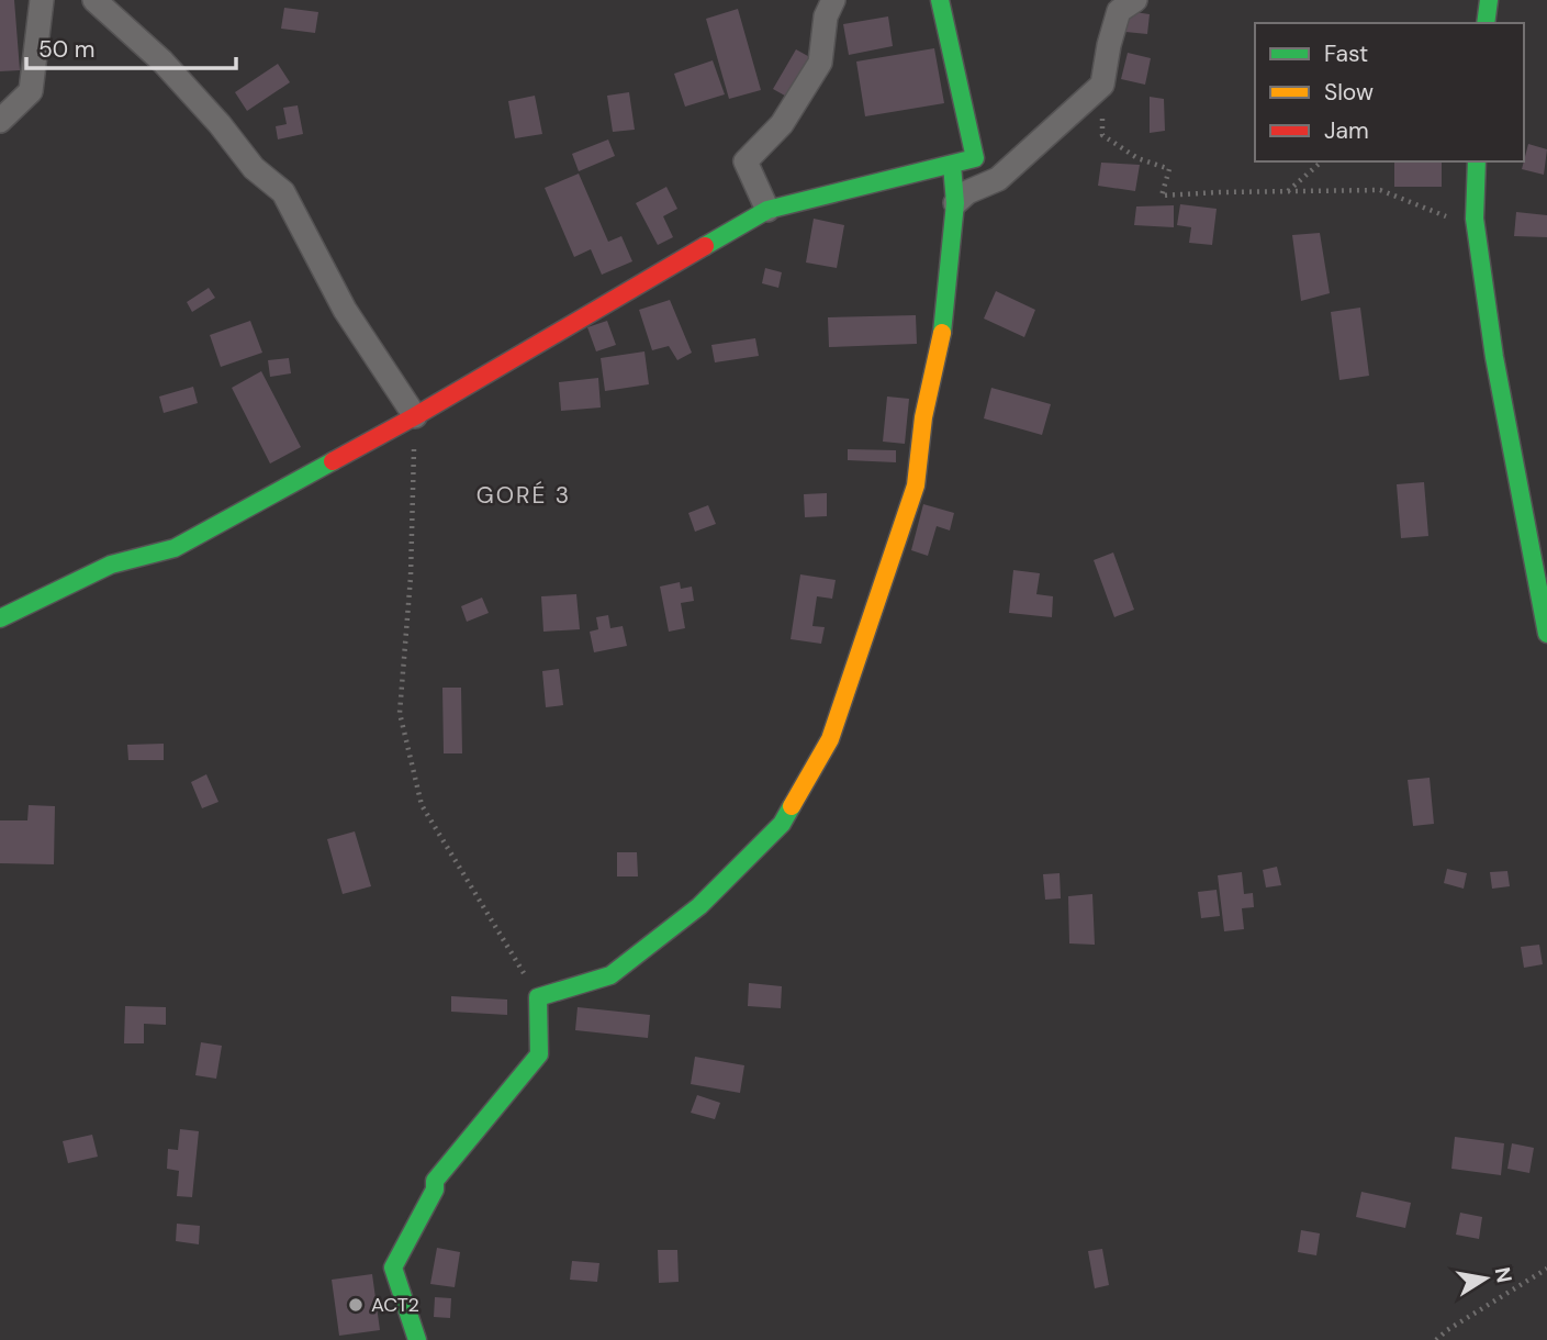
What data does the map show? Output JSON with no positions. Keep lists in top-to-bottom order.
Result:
{
  "districts": ["GORÉ 3"],
  "places": ["ACT2"],
  "legend": ["Fast", "Slow", "Jam"],
  "scale_bar": "50 m",
  "north": "right"
}
